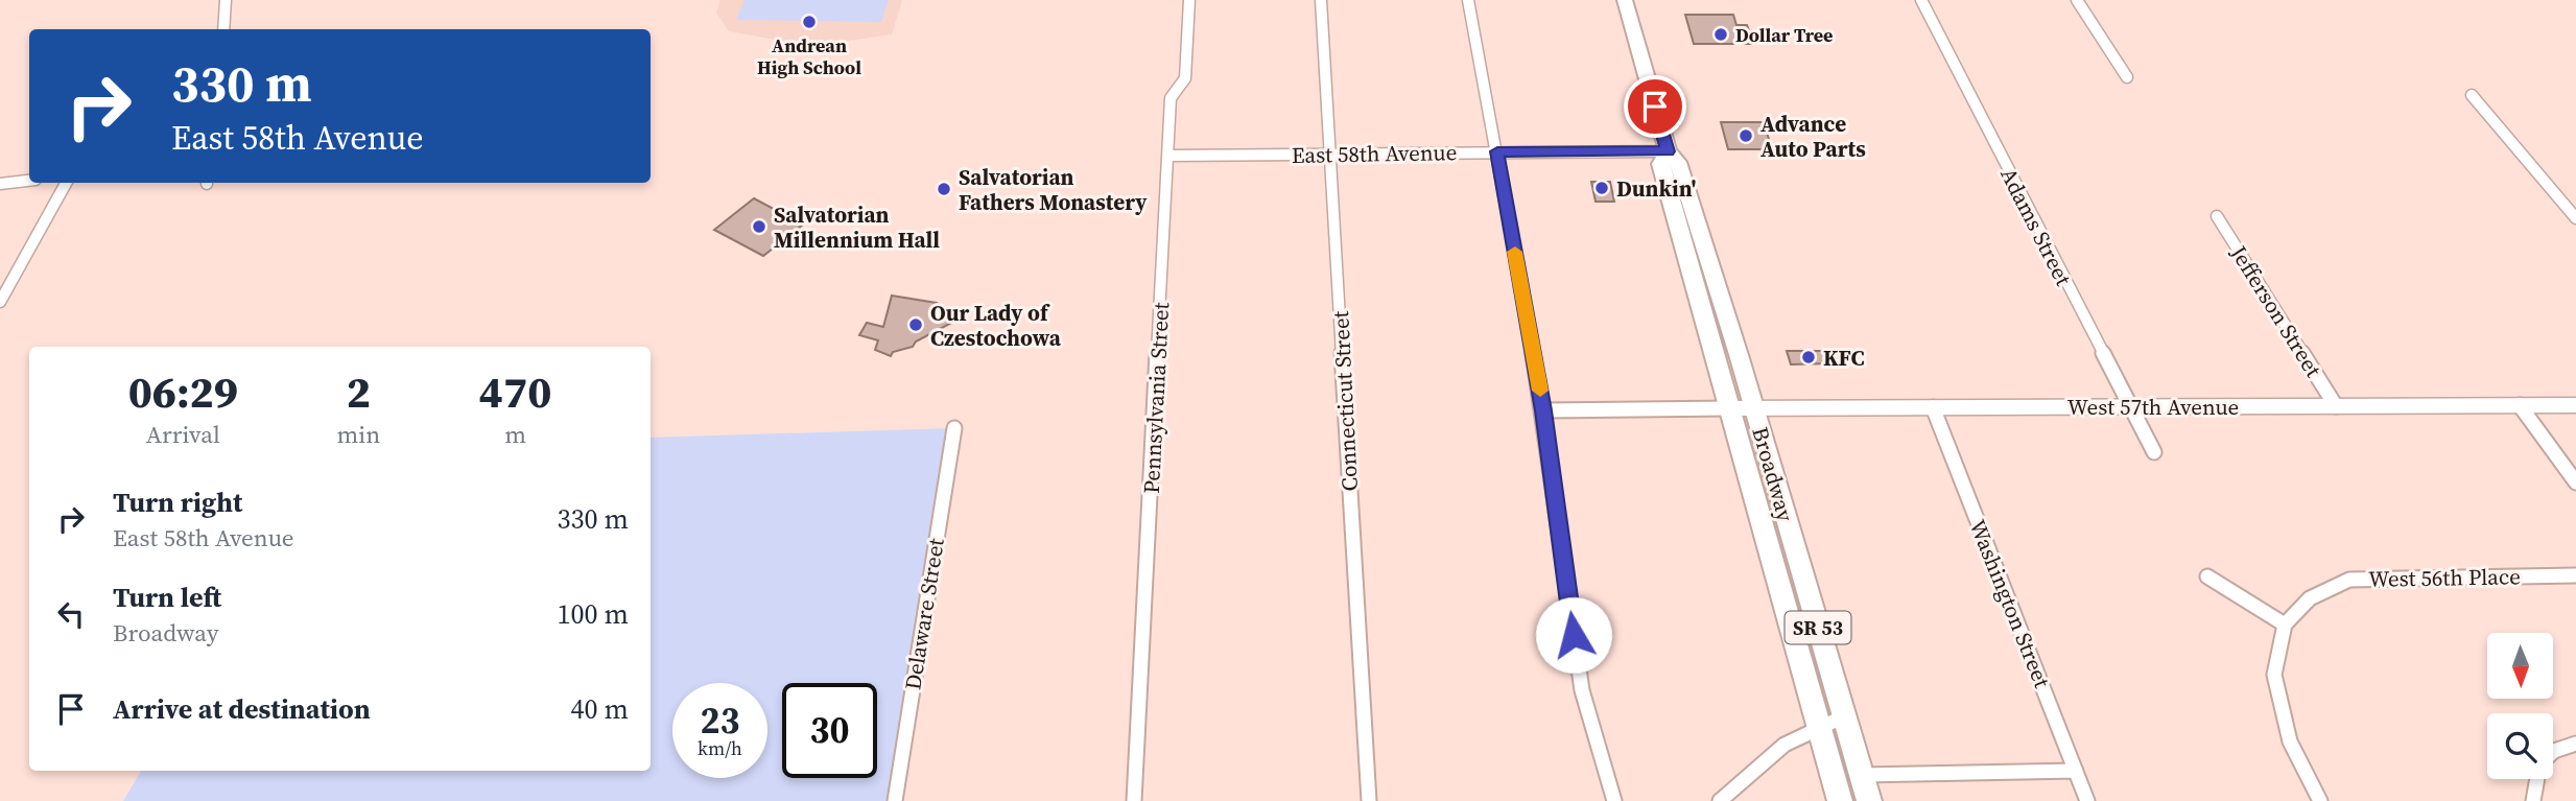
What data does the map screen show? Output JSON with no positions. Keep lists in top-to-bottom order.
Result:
{
  "streets": {
    "main road": ["Broadway", "SR 53"],
    "street": [
      "East 58th Avenue",
      "Adams Street",
      "Jefferson Street",
      "Pennsylvania Street",
      "Connecticut Street",
      "West 57th Avenue",
      "West 56th Place",
      "Washington Street",
      "Delaware Street"
    ]
  },
  "crossings": [
    ["East 58th Avenue", "Pennsylvania Street"],
    ["East 58th Avenue", "Connecticut Street"],
    ["East 58th Avenue", "Broadway"],
    ["Adams Street", "West 57th Avenue"],
    ["Jefferson Street", "West 57th Avenue"],
    ["West 57th Avenue", "Broadway"],
    ["West 57th Avenue", "Washington Street"]
  ],
  "places": [
    "Andrean High School",
    "Dollar Tree",
    "Advance Auto Parts",
    "Dunkin'",
    "Salvatorian Fathers Monastery",
    "Salvatorian Millennium Hall",
    "Our Lady of Czestochowa",
    "KFC"
  ],
  "north": "bottom",
  "page": {
    "turn": ["330 m", "East 58th Avenue"],
    "eta": [
      "06:29",
      "Arrival",
      "2",
      "min",
      "470",
      "m"
    ],
    "list": [
      {
        "name": "Turn right",
        "note": "East 58th Avenue",
        "value": "330 m"
      },
      {
        "name": "Turn left",
        "note": "Broadway",
        "value": "100 m"
      },
      {
        "name": "Arrive at destination",
        "value": "40 m"
      }
    ],
    "speed": "23 km/h",
    "limit": "30"
  }
}
